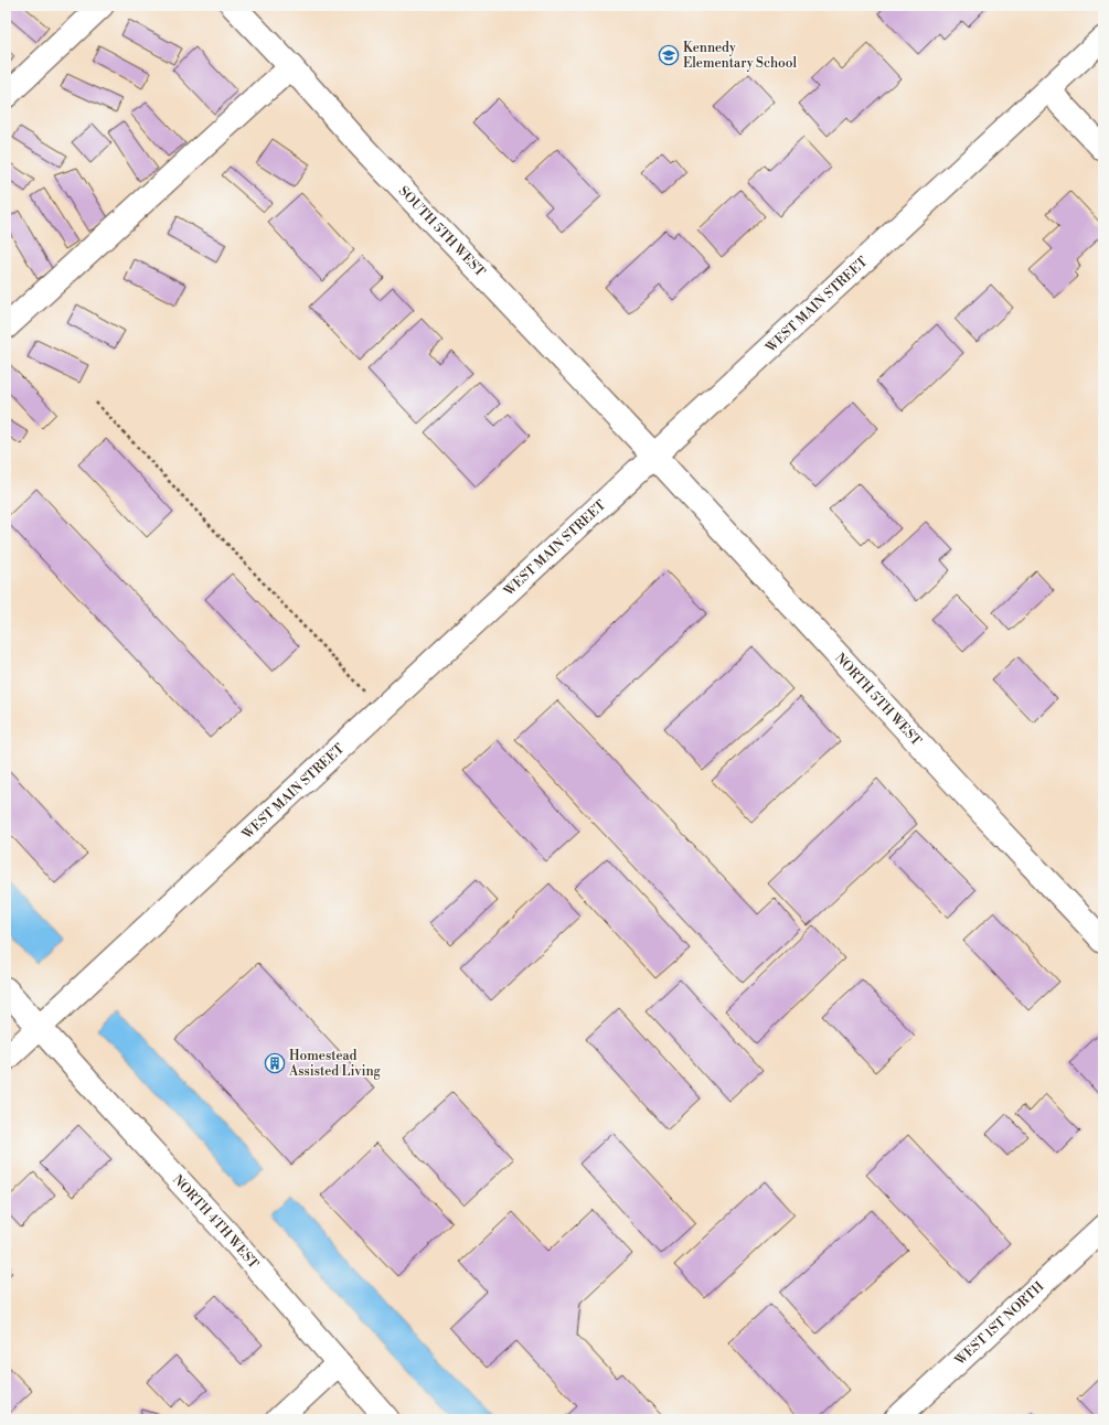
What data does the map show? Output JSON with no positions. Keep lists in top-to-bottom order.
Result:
{
  "streets": {
    "street": [
      "SOUTH 5TH WEST",
      "WEST MAIN STREET",
      "NORTH 5TH WEST",
      "NORTH 4TH WEST",
      "WEST 1ST NORTH"
    ]
  },
  "crossings": [
    ["SOUTH 5TH WEST", "WEST MAIN STREET"],
    ["SOUTH 5TH WEST", "NORTH 5TH WEST"],
    ["WEST MAIN STREET", "NORTH 5TH WEST"],
    ["WEST MAIN STREET", "NORTH 4TH WEST"]
  ],
  "places": {
    "school or university": ["Kennedy Elementary School"],
    "building": ["Homestead Assisted Living"]
  }
}
